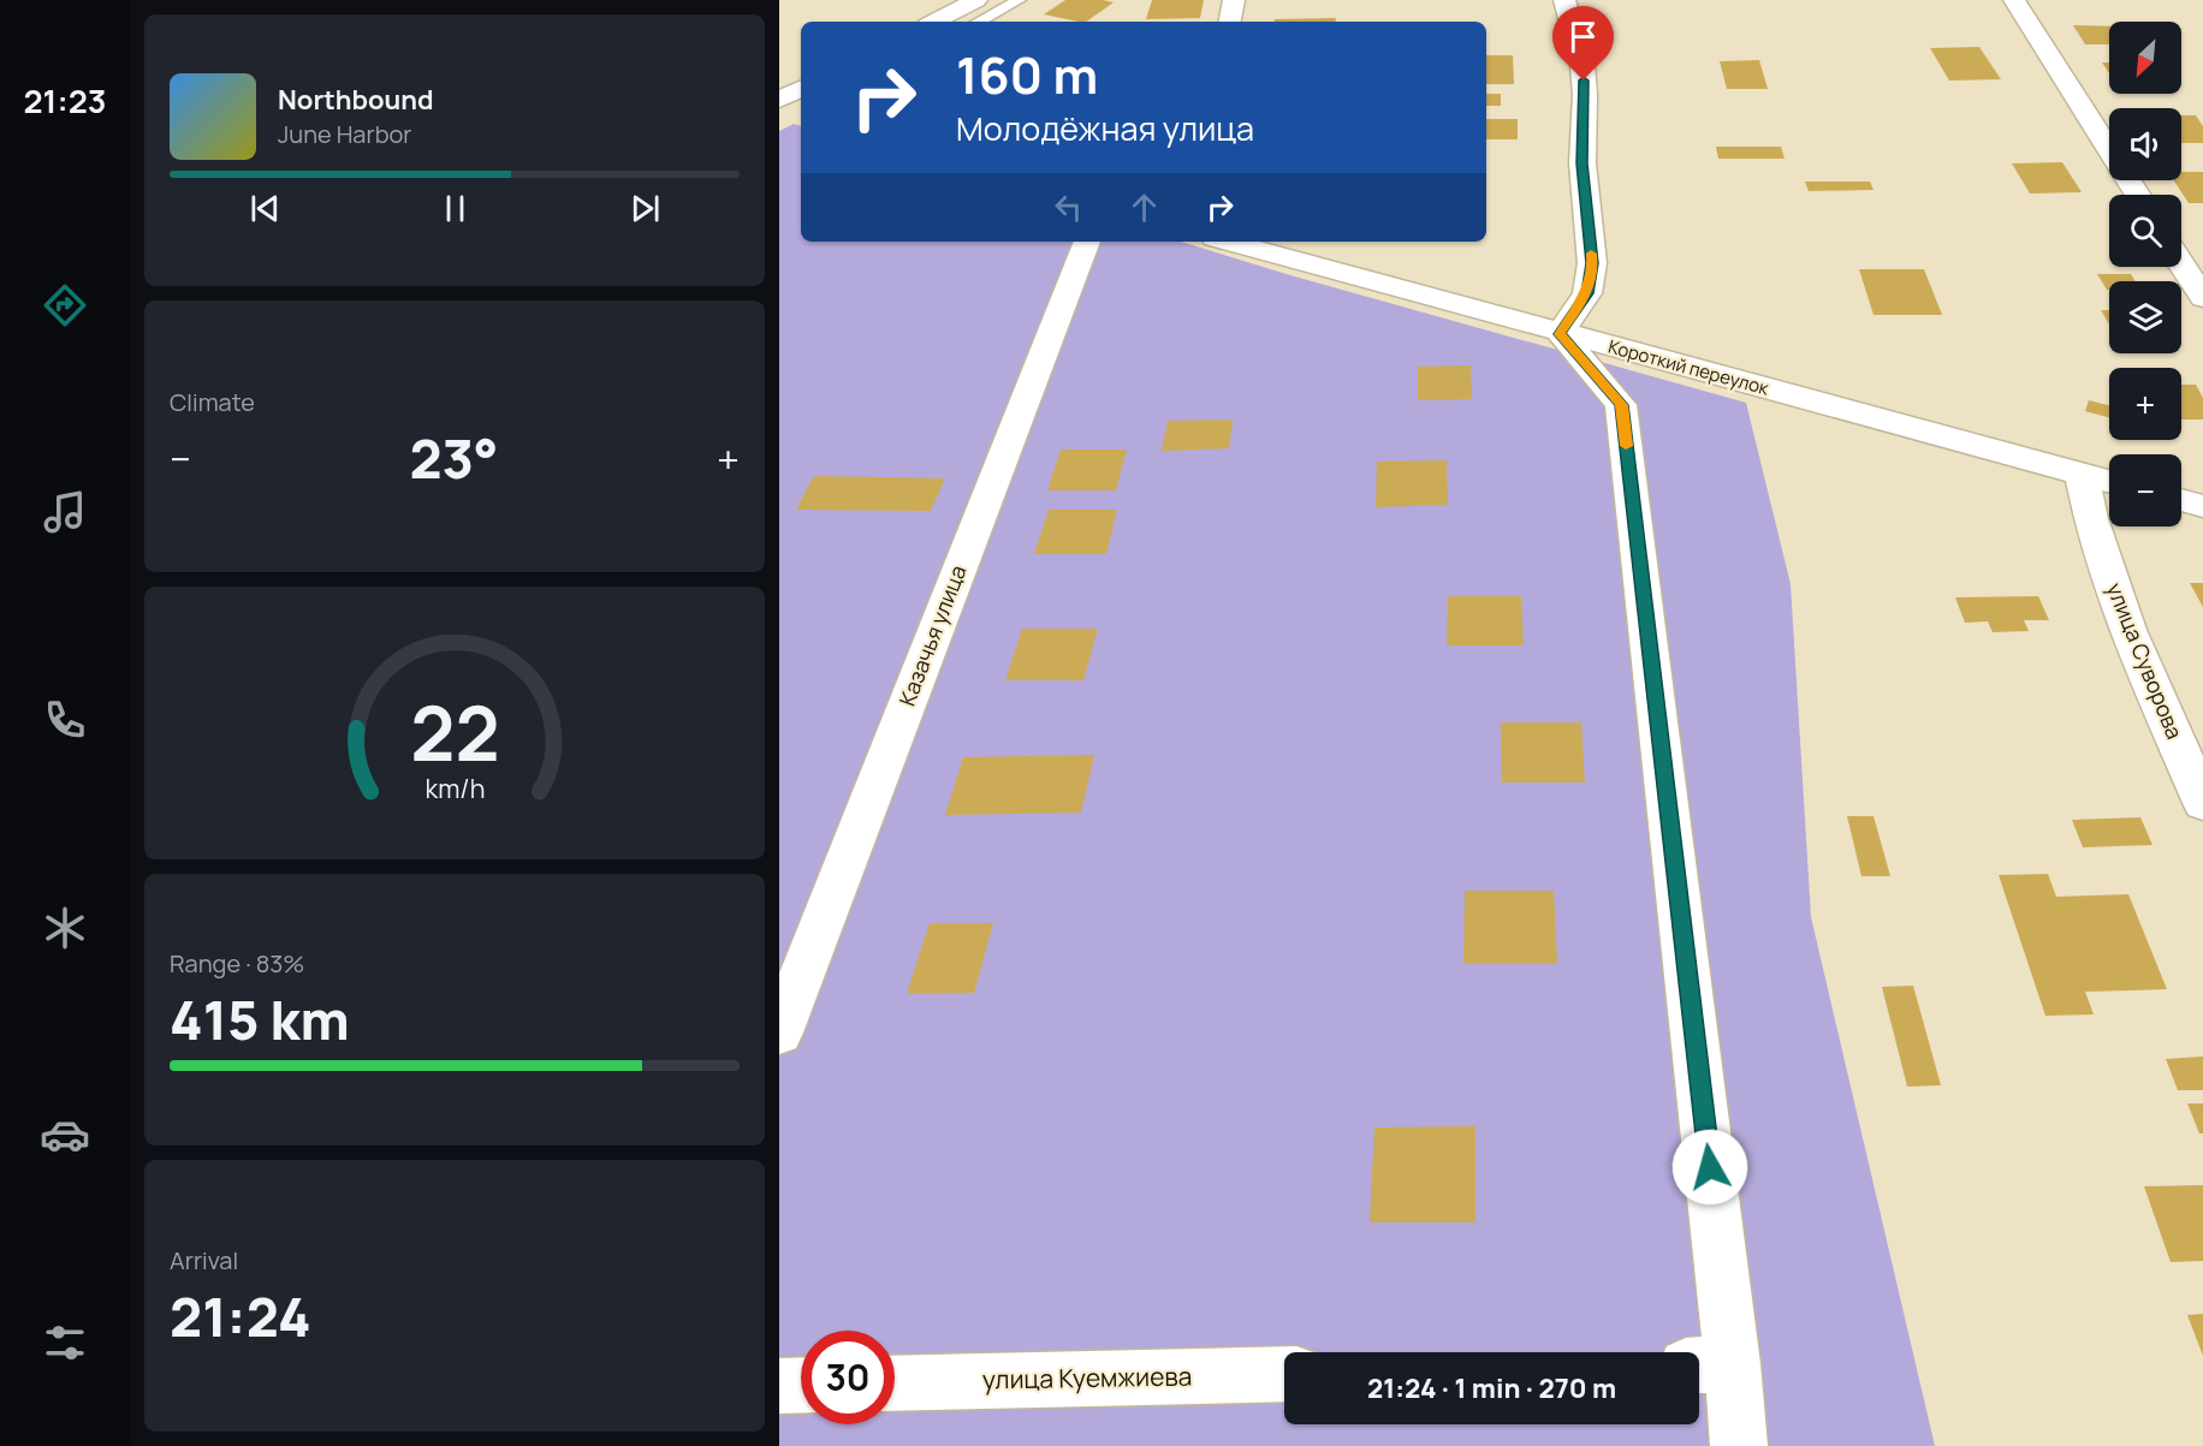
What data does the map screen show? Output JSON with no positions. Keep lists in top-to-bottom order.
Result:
{
  "streets": {
    "street": [
      "Короткий переулок",
      "Казачья улица",
      "улица Суворова",
      "улица Куемжиева"
    ]
  },
  "crossings": [
    ["Короткий переулок", "улица Суворова"]
  ],
  "north": "bottom left",
  "page": {
    "tabs": "21:23",
    "map_buttons": ["+", "−"],
    "turn": ["160 m", "Молодёжная улица"],
    "song": ["Northbound", "June Harbor"],
    "tile": [
      "Climate",
      ["Range · 83%", "415 km"],
      ["Arrival", "21:24"]
    ],
    "heat": ["−", "23°", "+"],
    "limit": "30",
    "trip": "21:24 · 1 min · 270 m",
    "gauge": ["22", "km/h"]
  }
}
